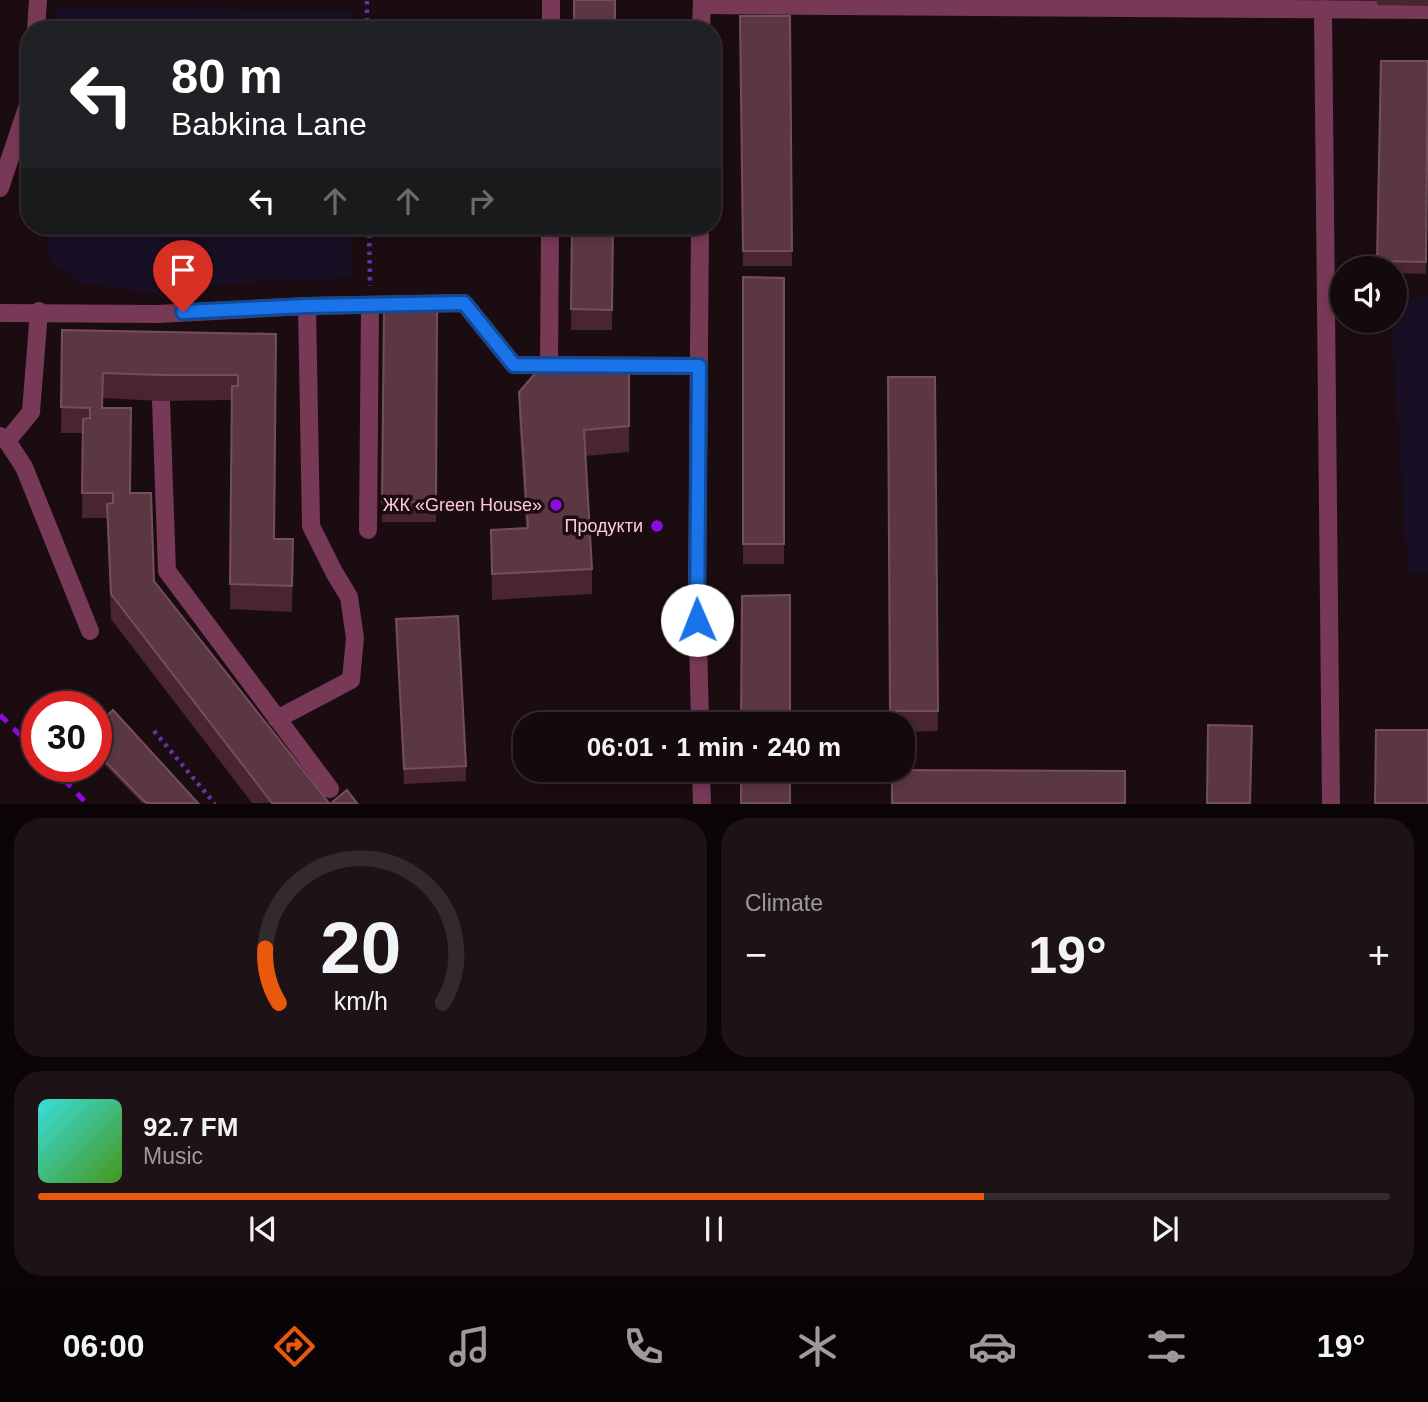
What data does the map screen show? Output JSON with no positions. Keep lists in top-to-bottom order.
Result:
{
  "places": ["ЖК «Green House»", "Продукти"],
  "page": {
    "turn": ["80 m", "Babkina Lane"],
    "limit": "30",
    "trip": "06:01 · 1 min · 240 m",
    "tile": "Climate",
    "heat": ["−", "19°", "+"],
    "song": ["92.7 FM", "Music"],
    "tabs": ["06:00", "19°"],
    "gauge": ["20", "km/h"]
  }
}
